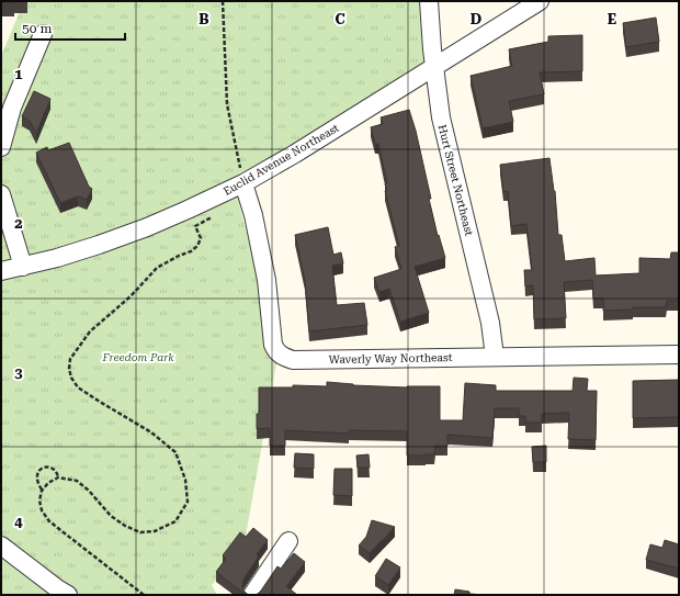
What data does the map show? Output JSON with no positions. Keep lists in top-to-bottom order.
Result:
{
  "streets": {
    "street": ["Euclid Avenue Northeast", "Hurt Street Northeast", "Waverly Way Northeast"]
  },
  "crossings": [
    ["Euclid Avenue Northeast", "Hurt Street Northeast"],
    ["Euclid Avenue Northeast", "Waverly Way Northeast"],
    ["Hurt Street Northeast", "Waverly Way Northeast"]
  ],
  "parks": ["Freedom Park"],
  "scale_bar": "50 m",
  "grid": {
    "columns": [
      "B",
      "C",
      "D",
      "E"
    ],
    "rows": [
      "1",
      "2",
      "3",
      "4"
    ]
  }
}
